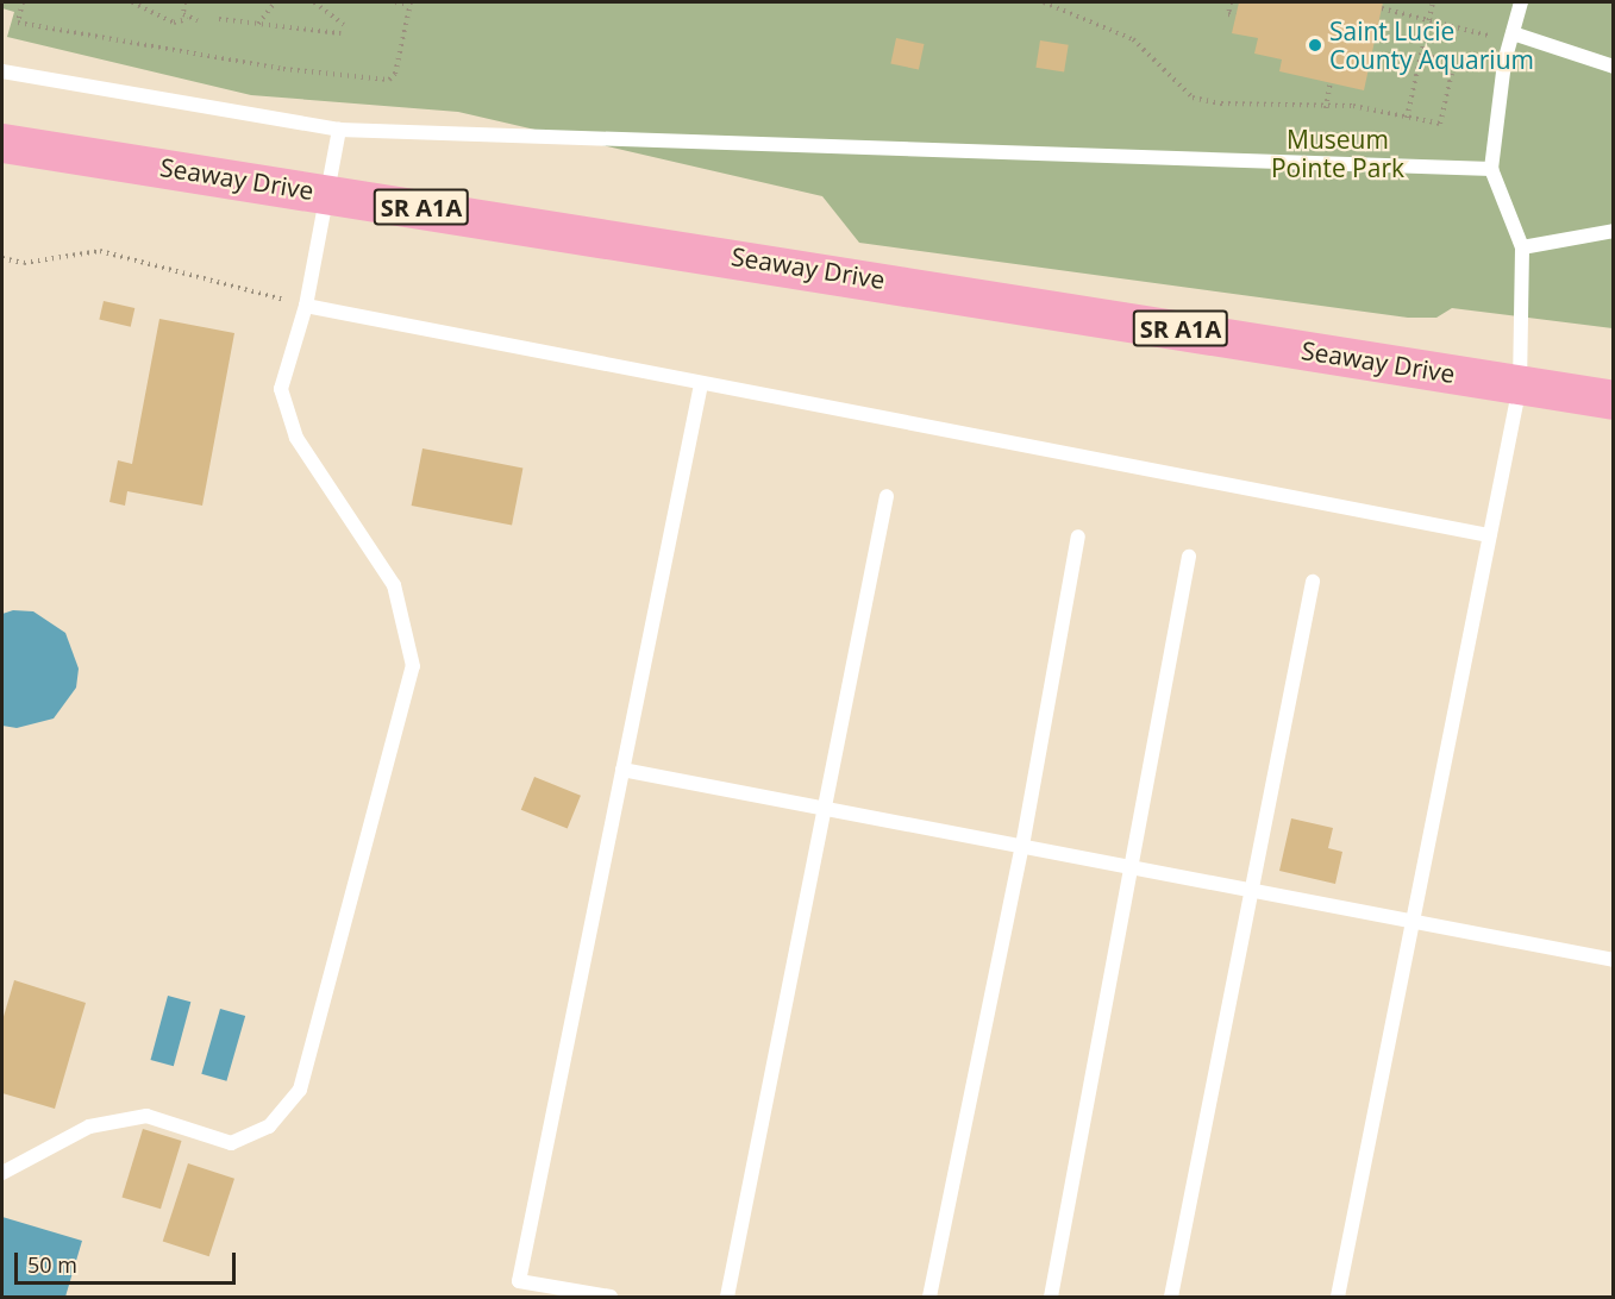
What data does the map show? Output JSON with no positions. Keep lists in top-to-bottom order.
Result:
{
  "streets": {
    "main road": ["Seaway Drive", "SR A1A"]
  },
  "parks": ["Museum Pointe Park"],
  "places": ["Saint Lucie County Aquarium"],
  "scale_bar": "50 m"
}
